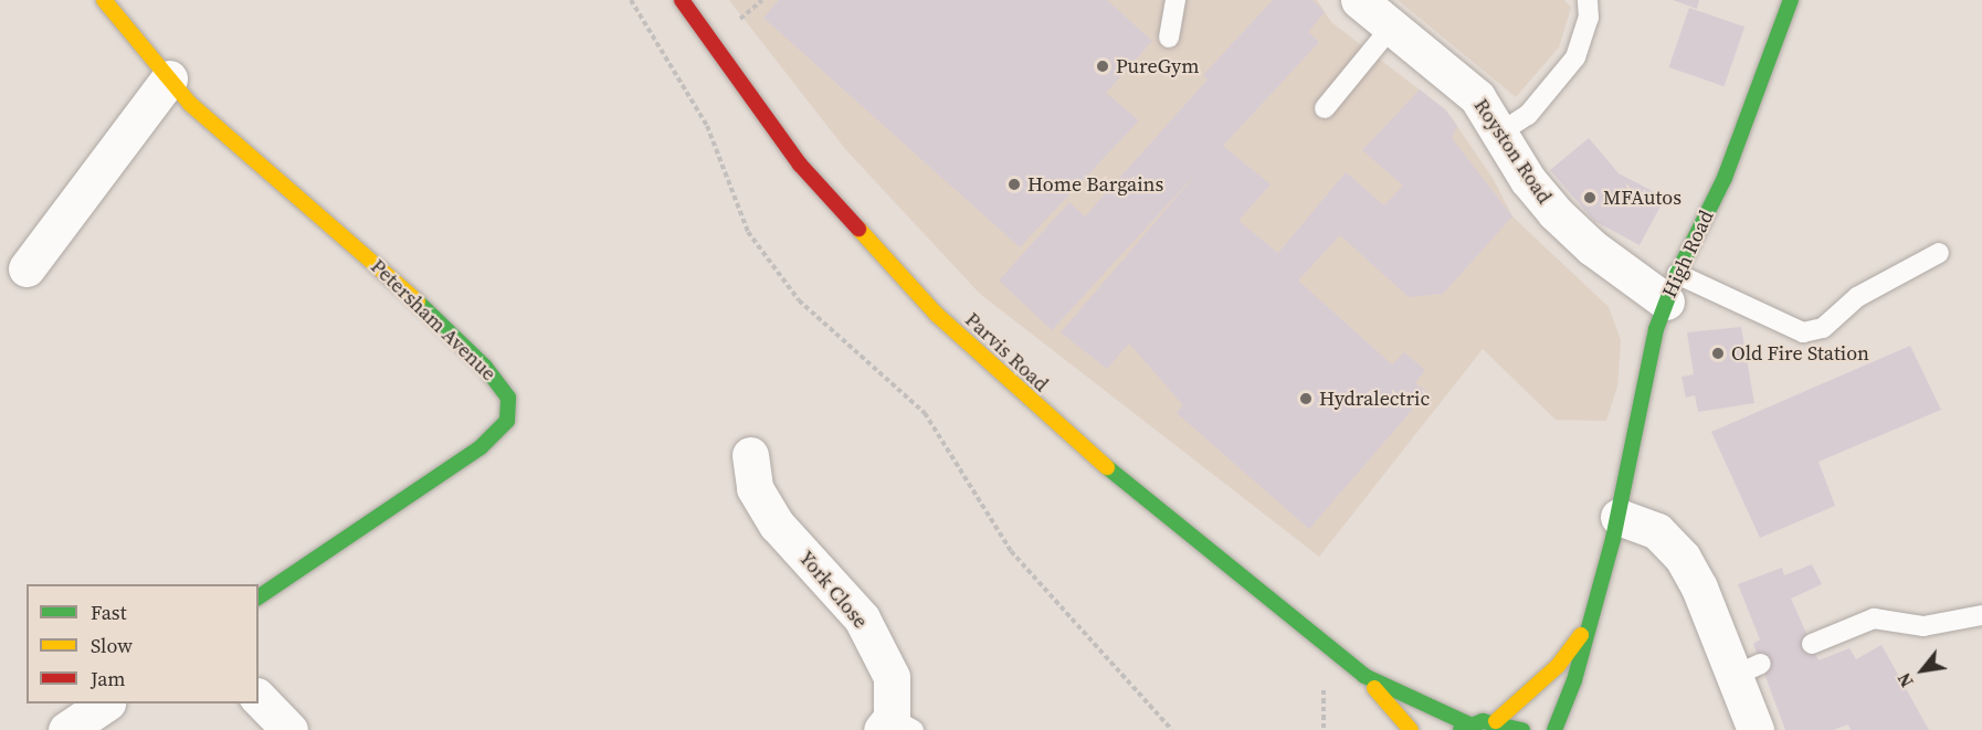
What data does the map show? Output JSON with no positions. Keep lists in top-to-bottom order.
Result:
{
  "streets": {
    "street": [
      "Royston Road",
      "High Road",
      "Petersham Avenue",
      "Parvis Road",
      "York Close"
    ]
  },
  "crossings": [
    ["Royston Road", "High Road"]
  ],
  "places": [
    "PureGym",
    "Home Bargains",
    "MFAutos",
    "Old Fire Station",
    "Hydralectric"
  ],
  "legend": ["Fast", "Slow", "Jam"],
  "north": "bottom left"
}
